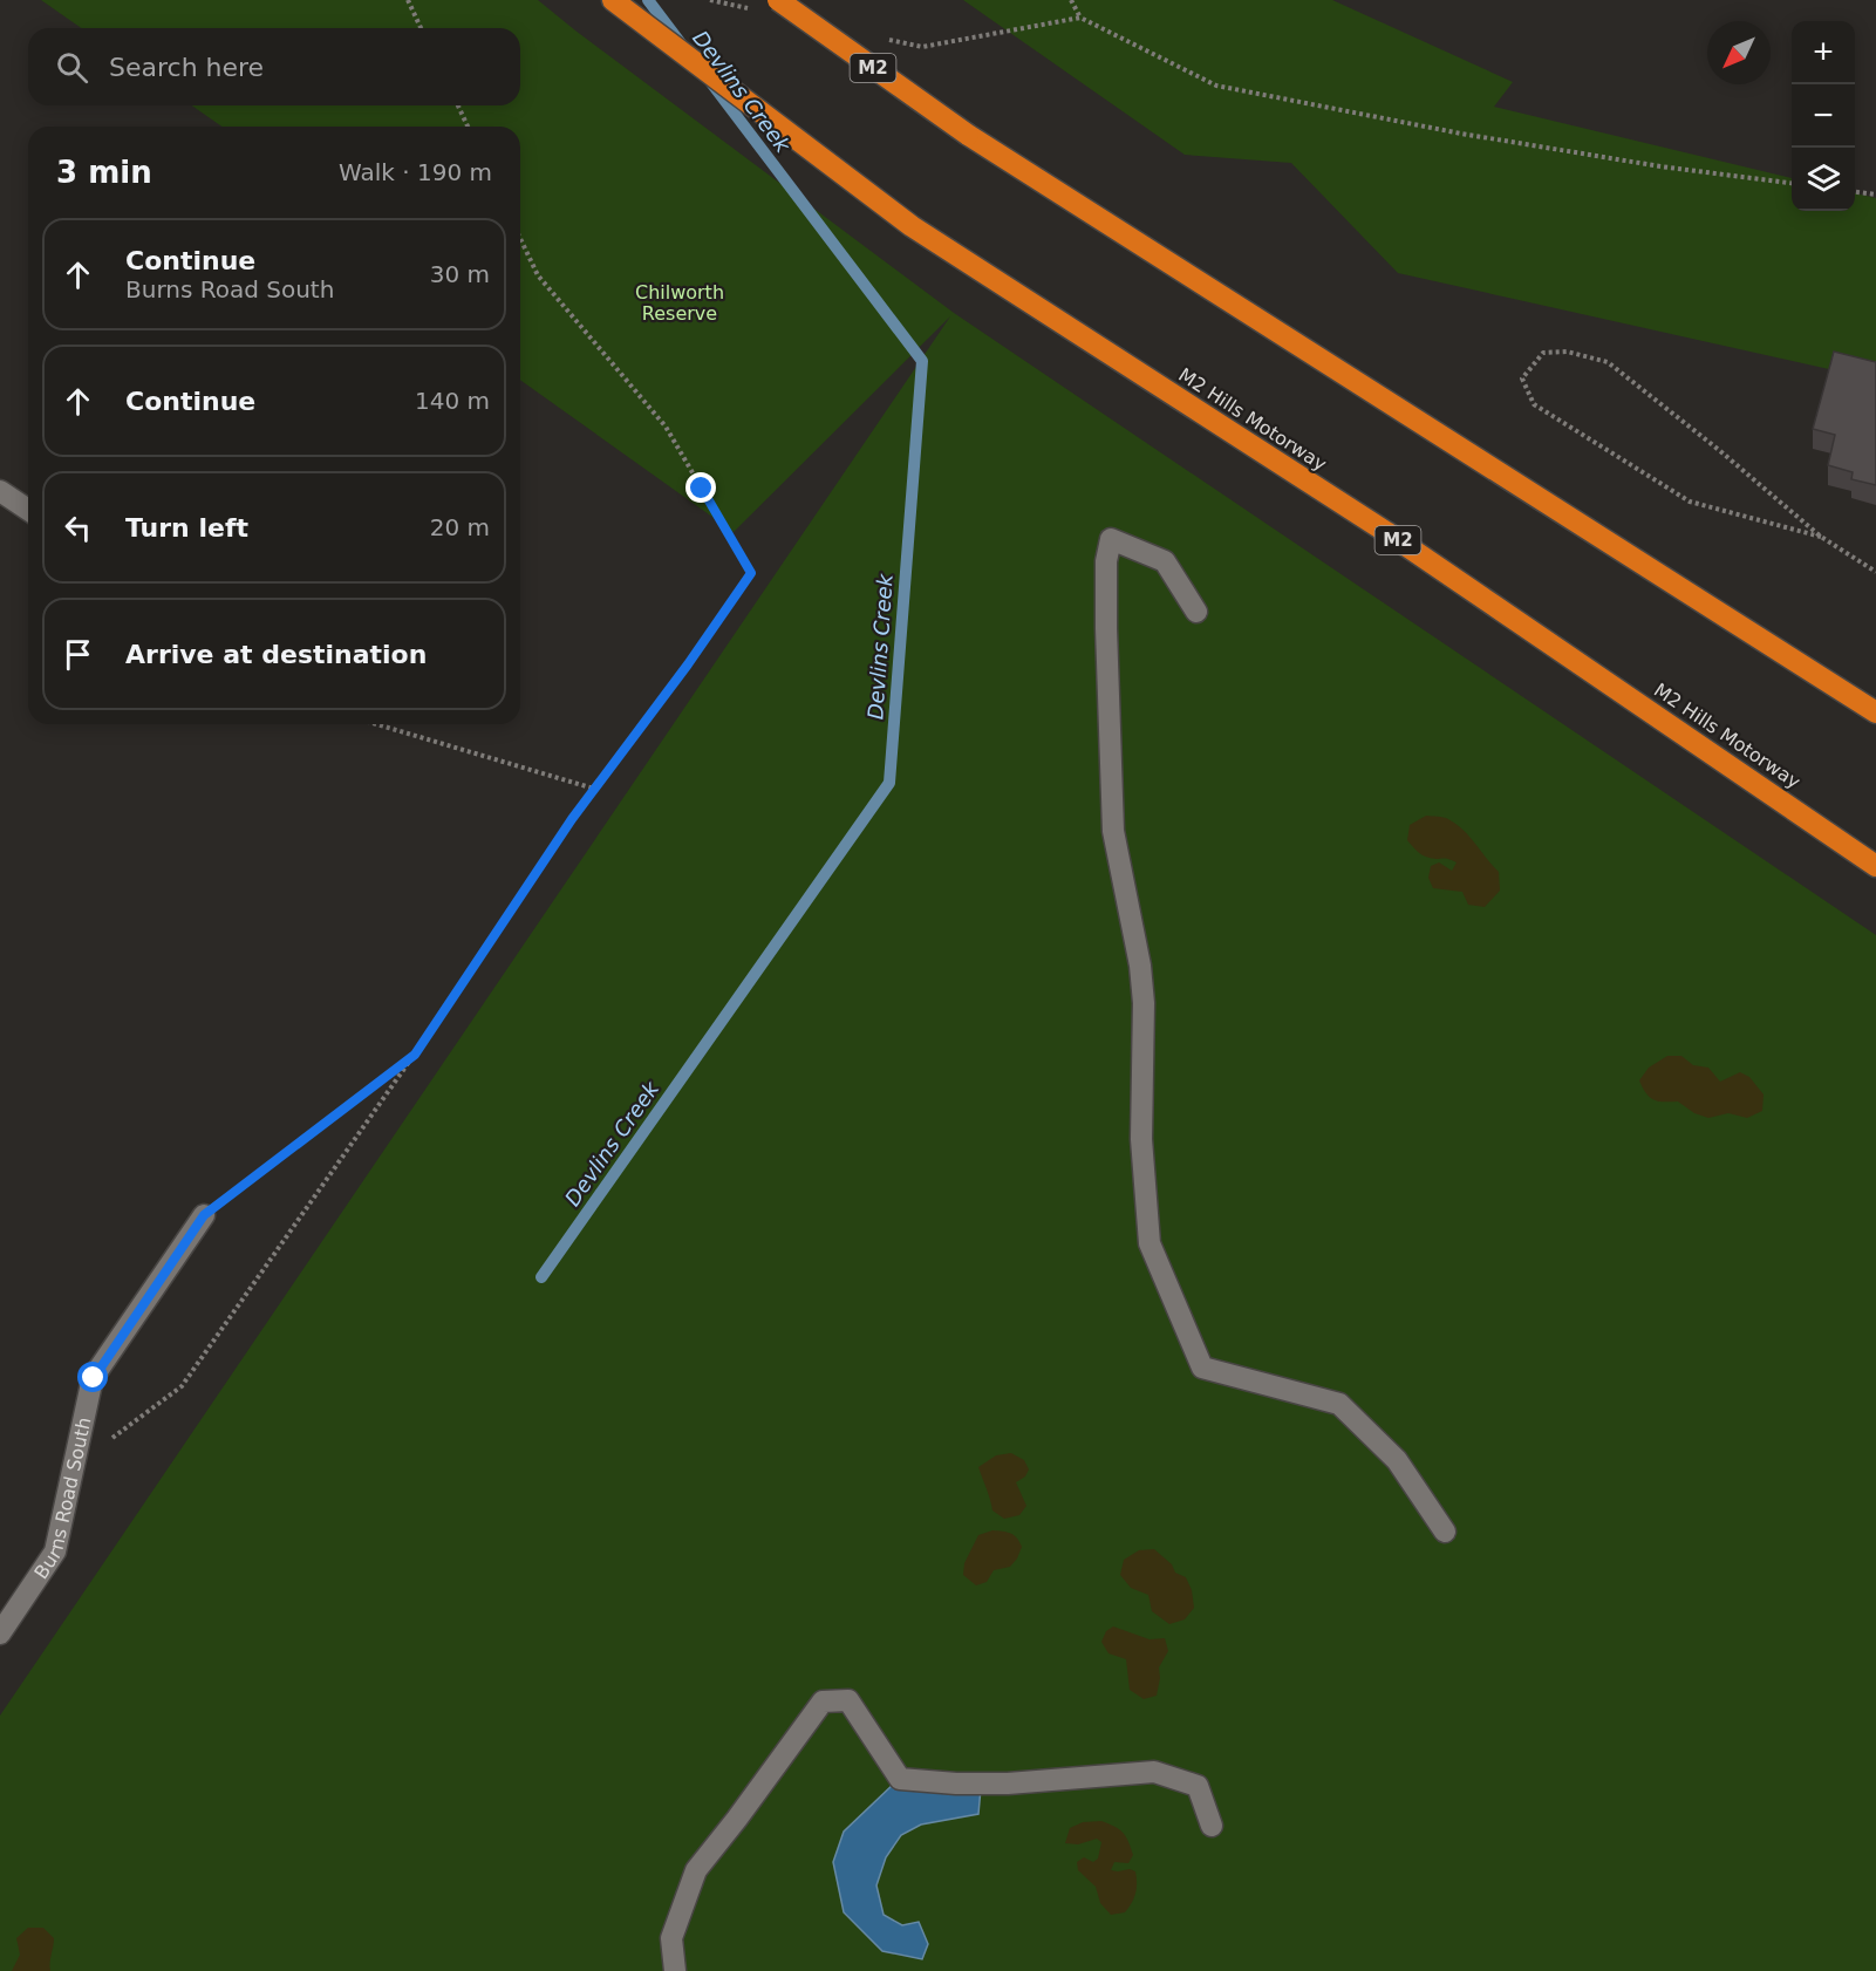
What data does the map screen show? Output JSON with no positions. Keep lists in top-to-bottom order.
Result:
{
  "streets": {
    "highway": ["M2", "M2 Hills Motorway"],
    "street": ["Burns Road South"]
  },
  "water": ["Devlins Creek"],
  "parks": ["Chilworth Reserve"],
  "north": "bottom left",
  "page": {
    "map_buttons": ["+", "−"],
    "search": "Search here",
    "heading": ["3 min", "Walk · 190 m"],
    "list": [
      ["Continue", "Burns Road South", "30 m"],
      ["Continue", "140 m"],
      ["Turn left", "20 m"],
      "Arrive at destination"
    ]
  }
}
